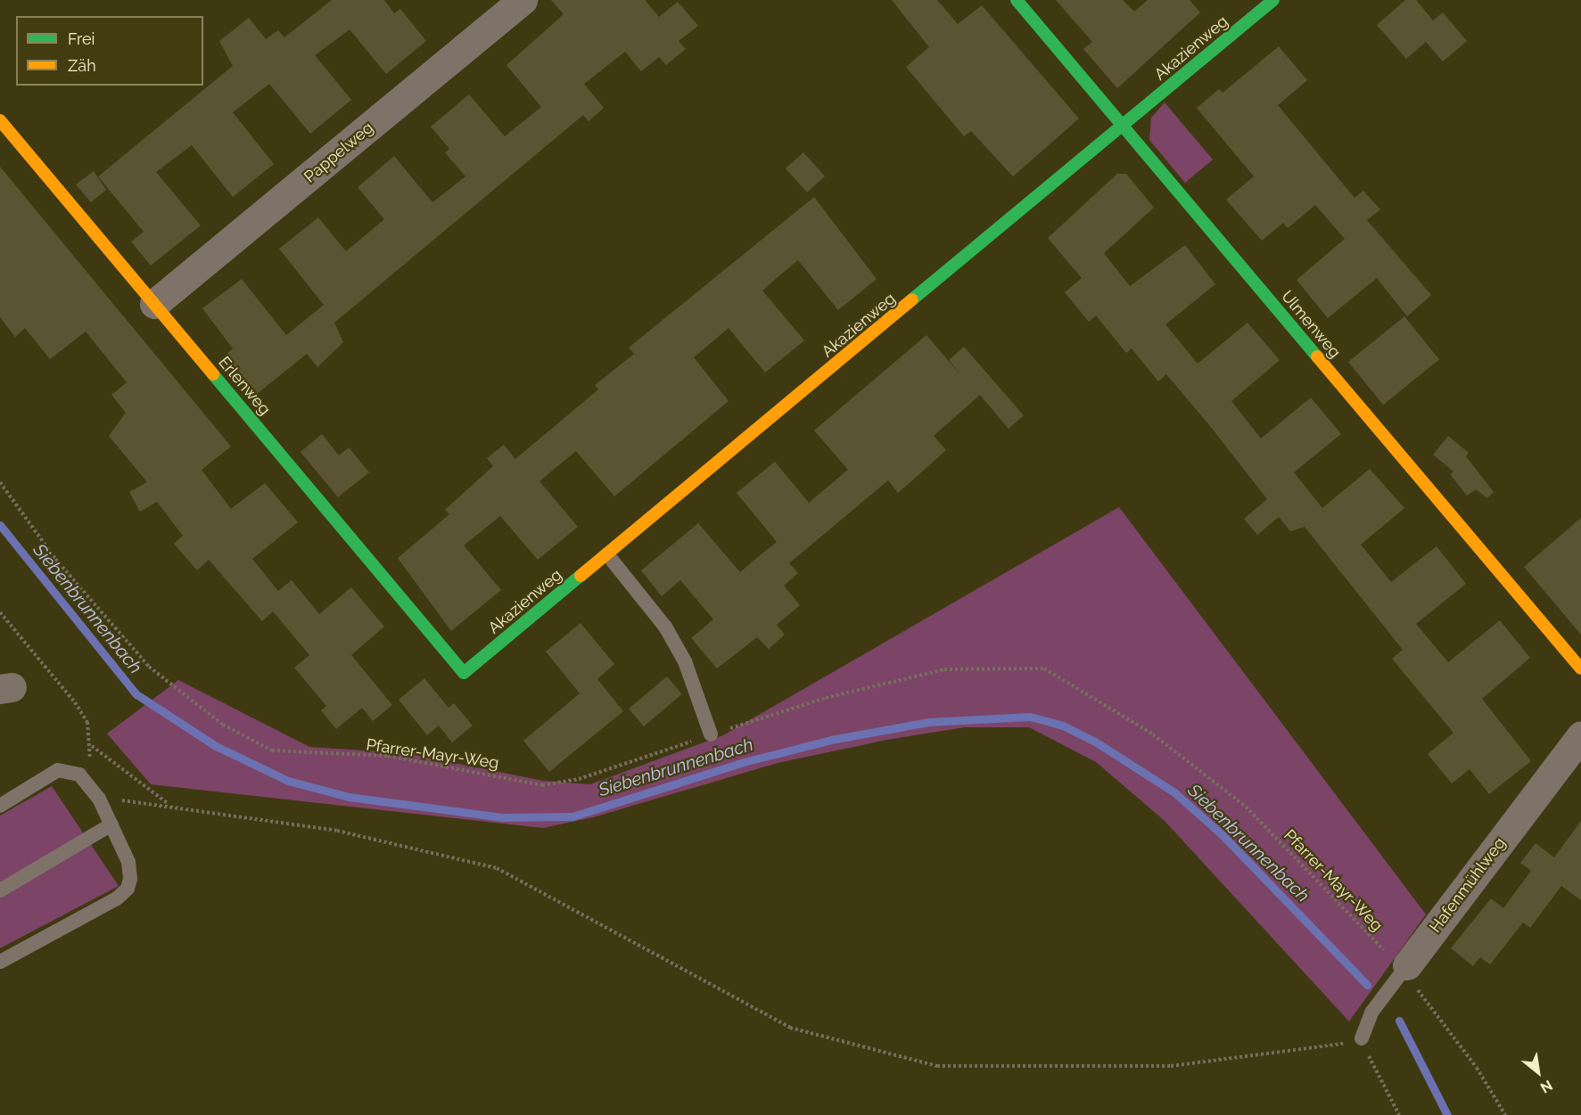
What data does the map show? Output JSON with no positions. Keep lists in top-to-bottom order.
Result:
{
  "streets": {
    "street": [
      "Akazienweg",
      "Pappelweg",
      "Ulmenweg",
      "Erlenweg",
      "Hafenmühlweg"
    ],
    "path": ["Pfarrer-Mayr-Weg"]
  },
  "crossings": [
    ["Akazienweg", "Ulmenweg"],
    ["Akazienweg", "Erlenweg"],
    ["Pappelweg", "Erlenweg"],
    ["Pfarrer-Mayr-Weg", "Hafenmühlweg"]
  ],
  "water": ["Siebenbrunnenbach"],
  "legend": ["Frei", "Zäh"],
  "north": "bottom right"
}
